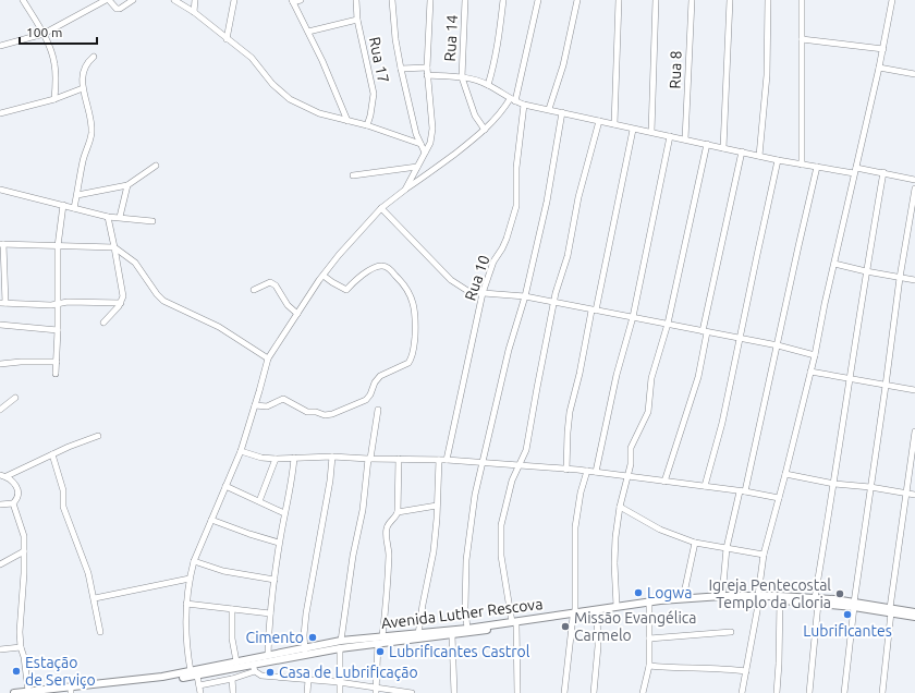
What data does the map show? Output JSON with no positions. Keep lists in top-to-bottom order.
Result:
{
  "streets": {
    "main road": ["Avenida Luther Rescova"],
    "street": [
      "Rua 14",
      "Rua 17",
      "Rua 8",
      "Rua 10"
    ]
  },
  "places": [
    "Logwa",
    "Igreja Pentecostal Templo da Gloria",
    "Lubrificantes",
    "Missão Evangélica Carmelo",
    "Cimento",
    "Lubrificantes Castrol",
    "Estação de Serviço",
    "Casa de Lubrificação"
  ],
  "scale_bar": "100 m"
}
